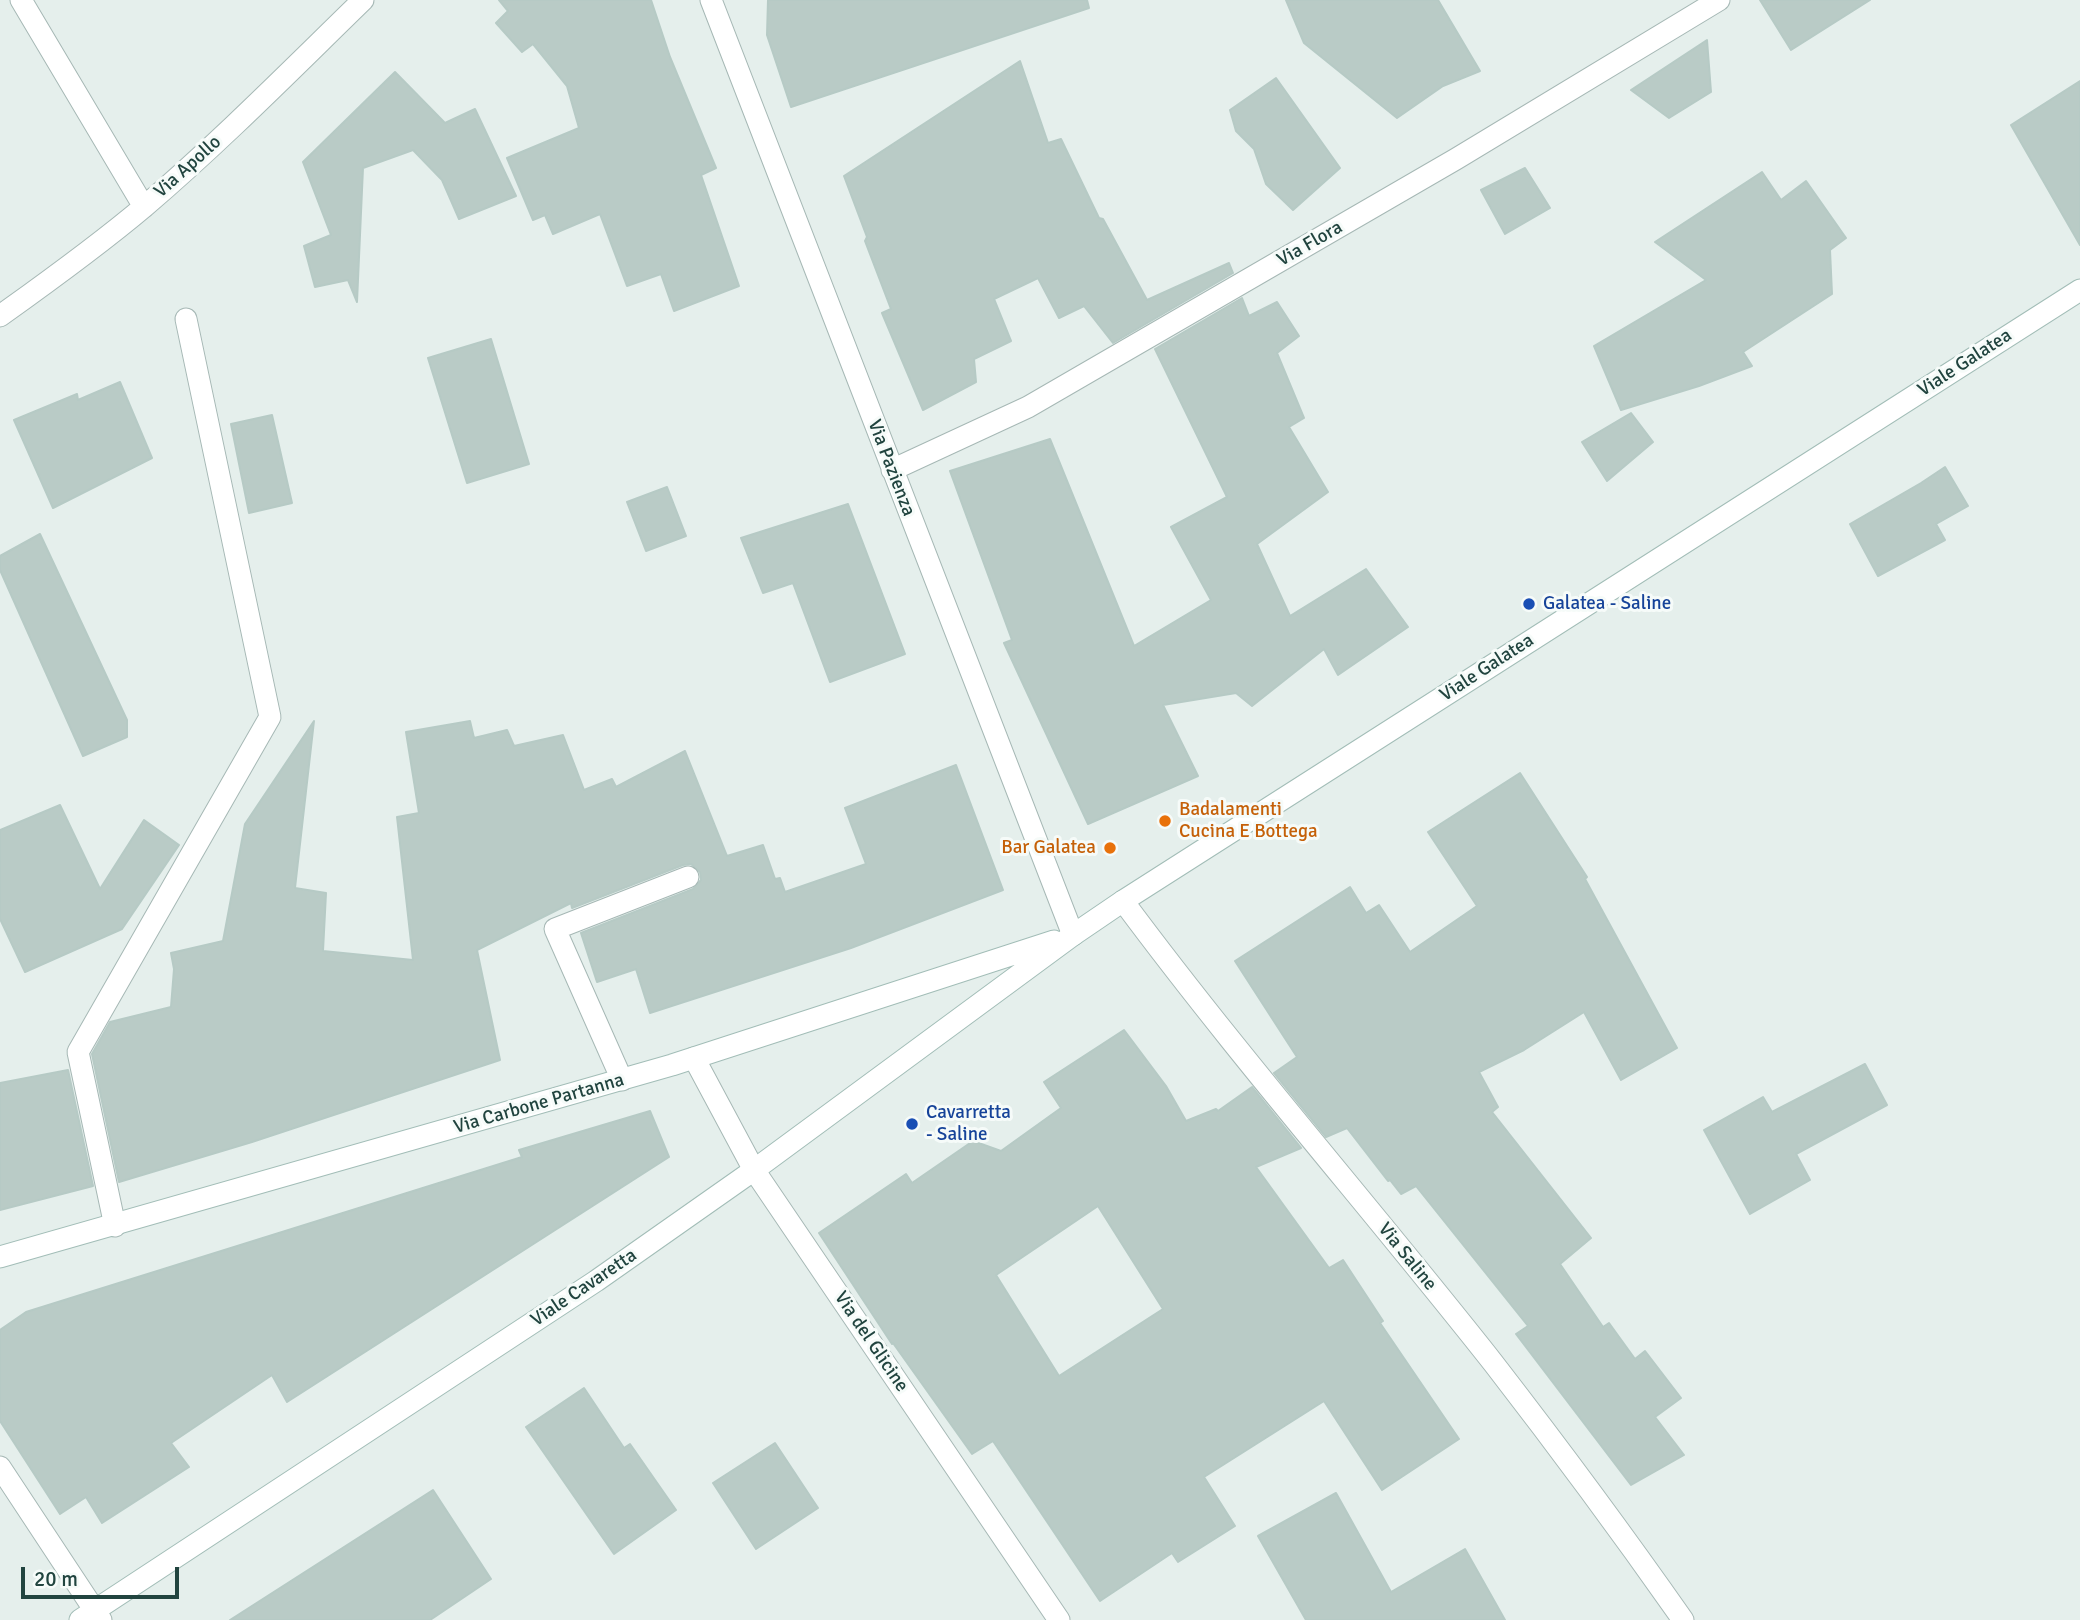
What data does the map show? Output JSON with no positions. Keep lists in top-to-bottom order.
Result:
{
  "streets": {
    "street": [
      "Via Apollo",
      "Via Flora",
      "Viale Galatea",
      "Via Pazienza",
      "Via Carbone Partanna",
      "Via Saline",
      "Viale Cavaretta",
      "Via del Glicine"
    ]
  },
  "crossings": [
    ["Via Flora", "Via Pazienza"],
    ["Viale Galatea", "Via Pazienza"],
    ["Viale Galatea", "Via Carbone Partanna"],
    ["Viale Galatea", "Via Saline"],
    ["Viale Galatea", "Viale Cavaretta"],
    ["Via Pazienza", "Via Carbone Partanna"],
    ["Via Pazienza", "Viale Cavaretta"],
    ["Via Carbone Partanna", "Viale Cavaretta"],
    ["Via Carbone Partanna", "Via del Glicine"],
    ["Viale Cavaretta", "Via del Glicine"]
  ],
  "places": [
    "Galatea - Saline",
    "Badalamenti Cucina E Bottega",
    "Bar Galatea",
    "Cavarretta - Saline"
  ],
  "scale_bar": "20 m"
}
